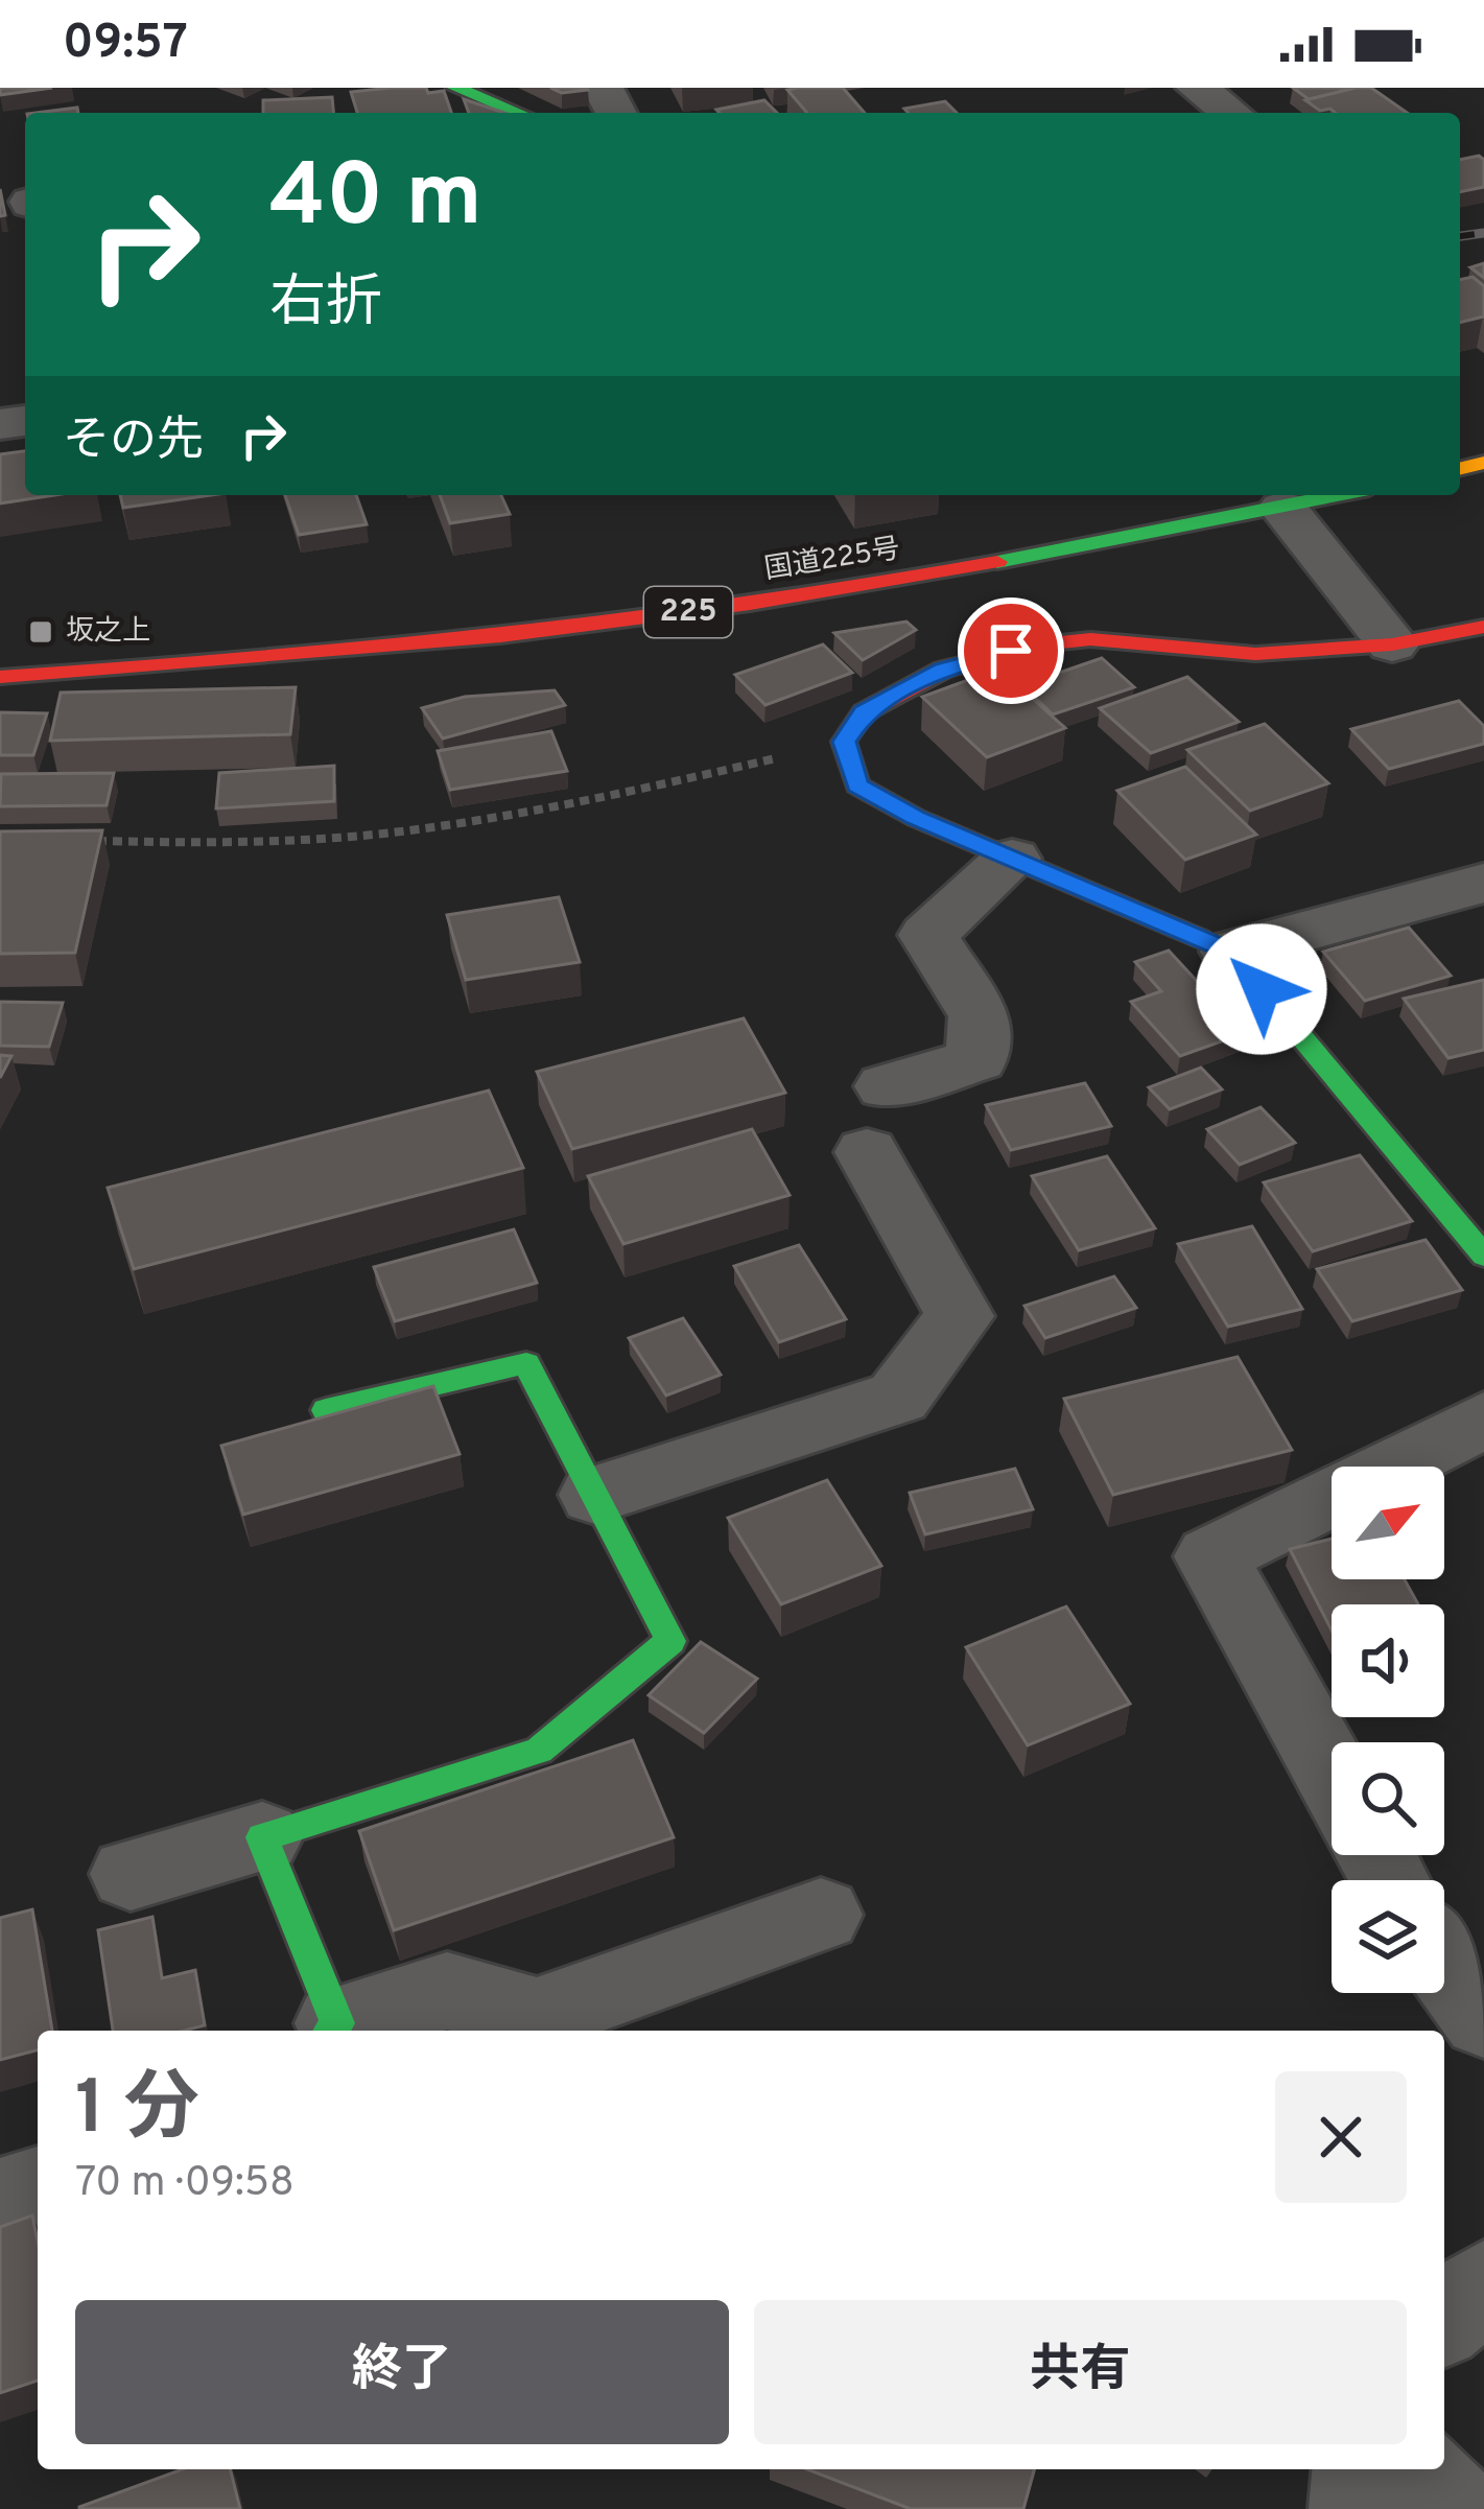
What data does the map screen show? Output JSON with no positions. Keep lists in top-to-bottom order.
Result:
{
  "streets": {
    "main road": ["国道225号", "225"]
  },
  "places": {
    "transit": ["坂之上"]
  },
  "north": "top right",
  "page": {
    "status": "09:57",
    "turn": ["40 m", "右折"],
    "then": "その先",
    "heading": ["1 分", "70 m · 09:58"],
    "buttons": ["終了", "共有"]
  }
}
